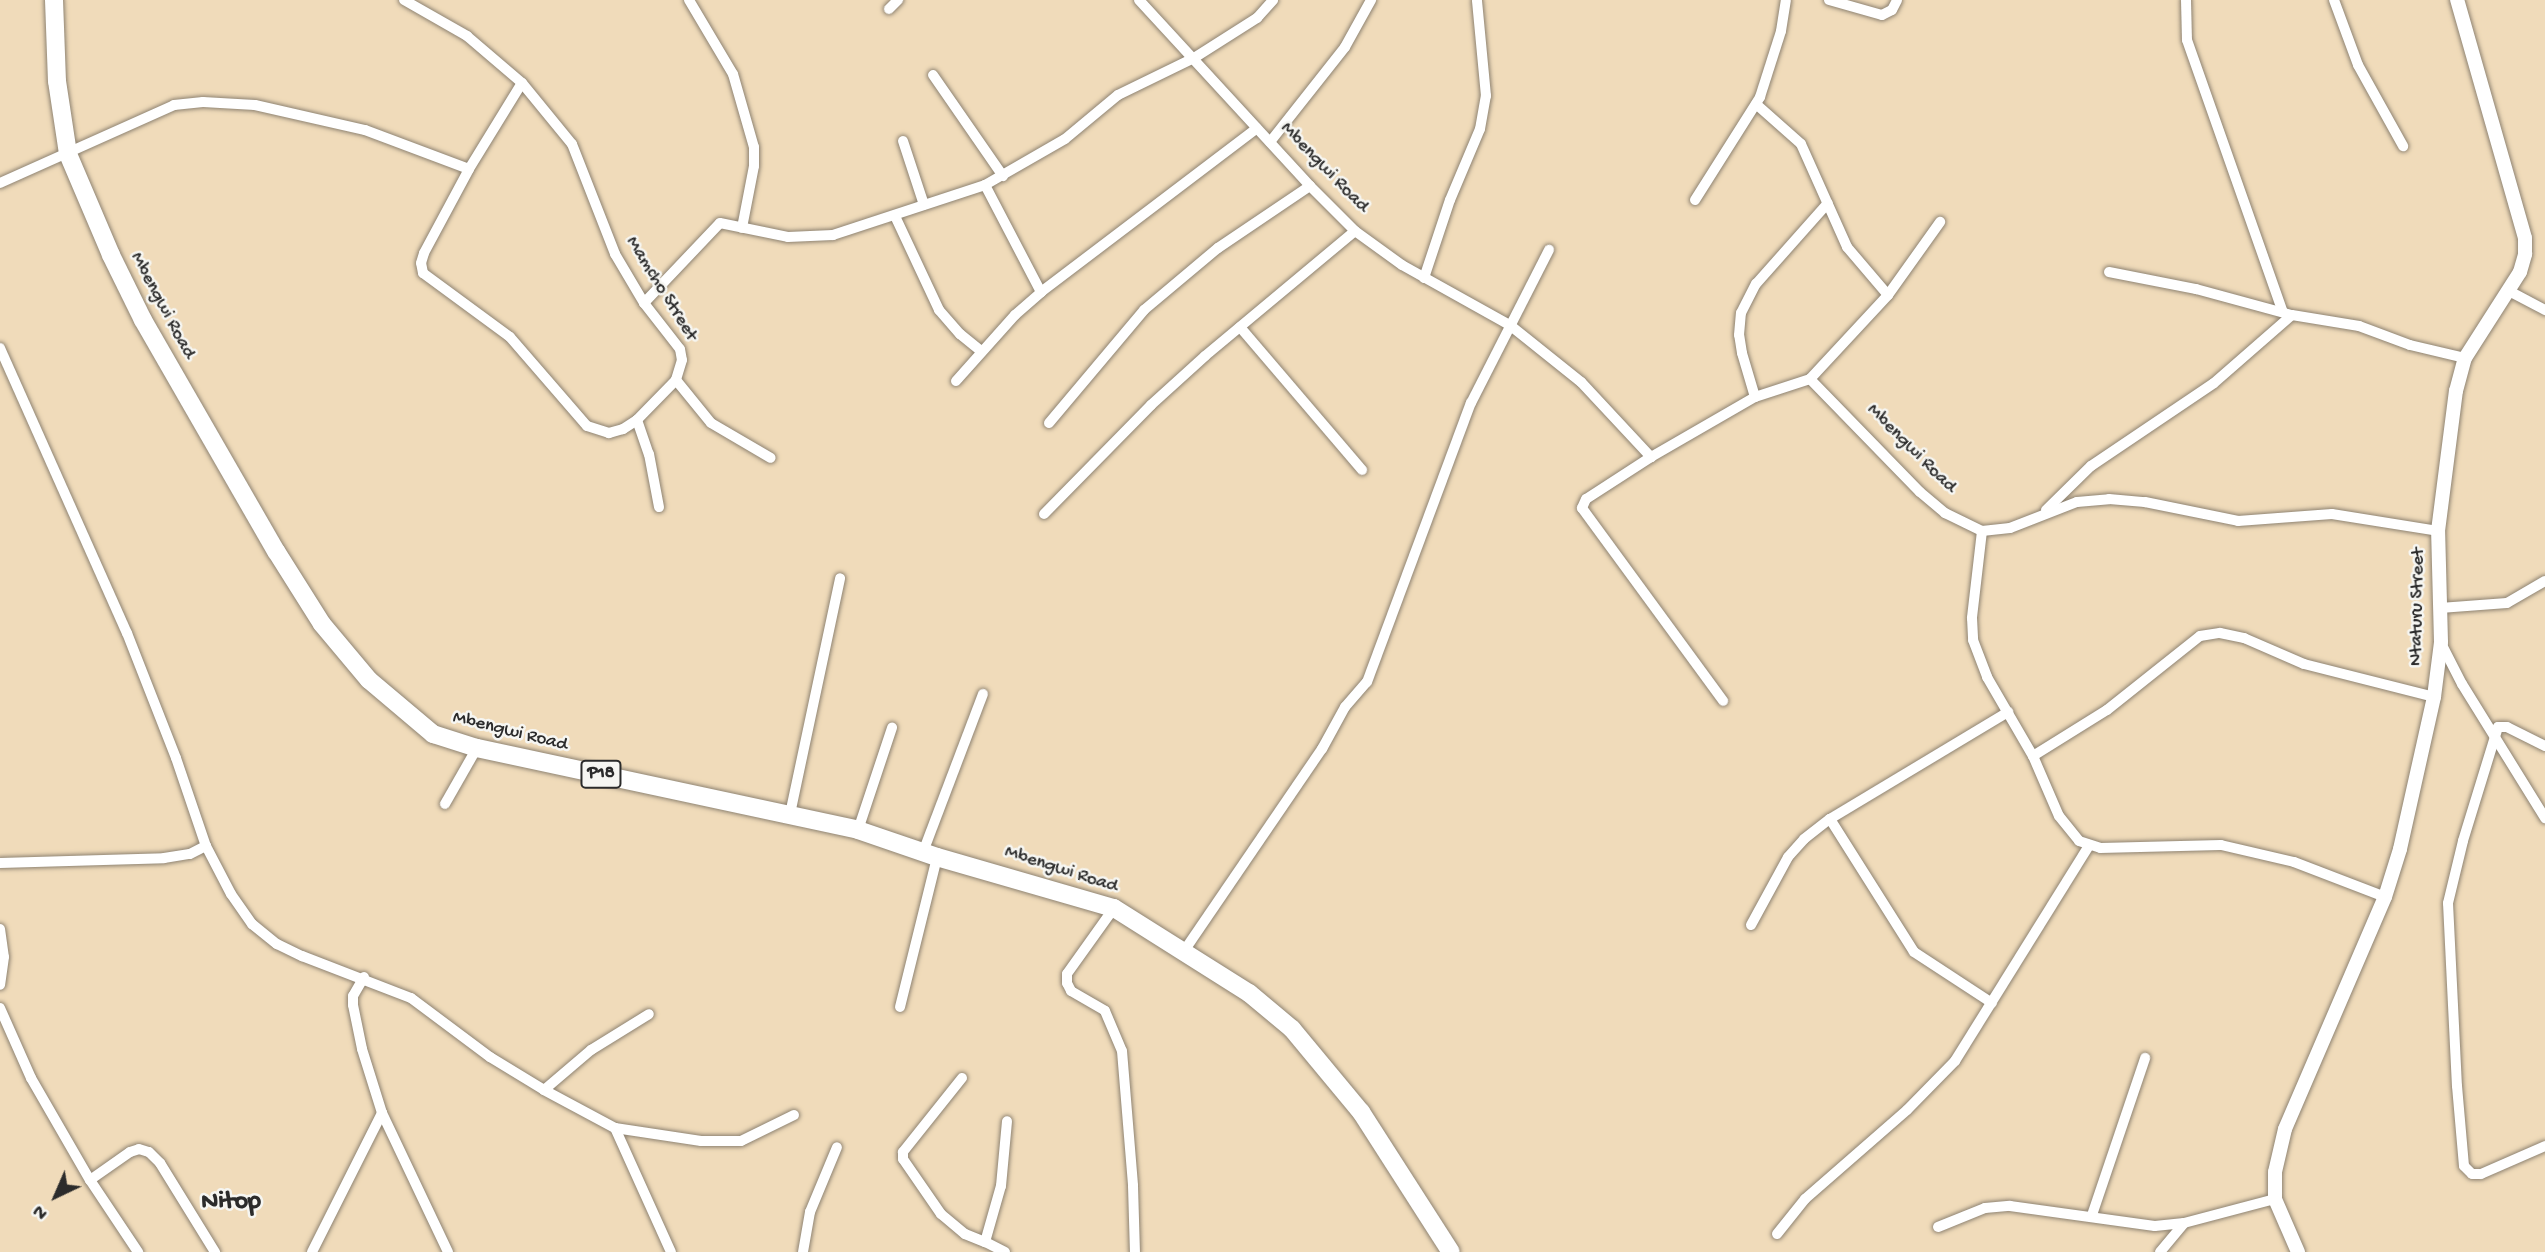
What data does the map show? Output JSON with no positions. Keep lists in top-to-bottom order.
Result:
{
  "streets": {
    "main road": ["Mbengwi Road", "P18"],
    "street": ["Mamcho Street", "Ntaturu Street"]
  },
  "districts": ["Nitop"],
  "north": "bottom left"
}
